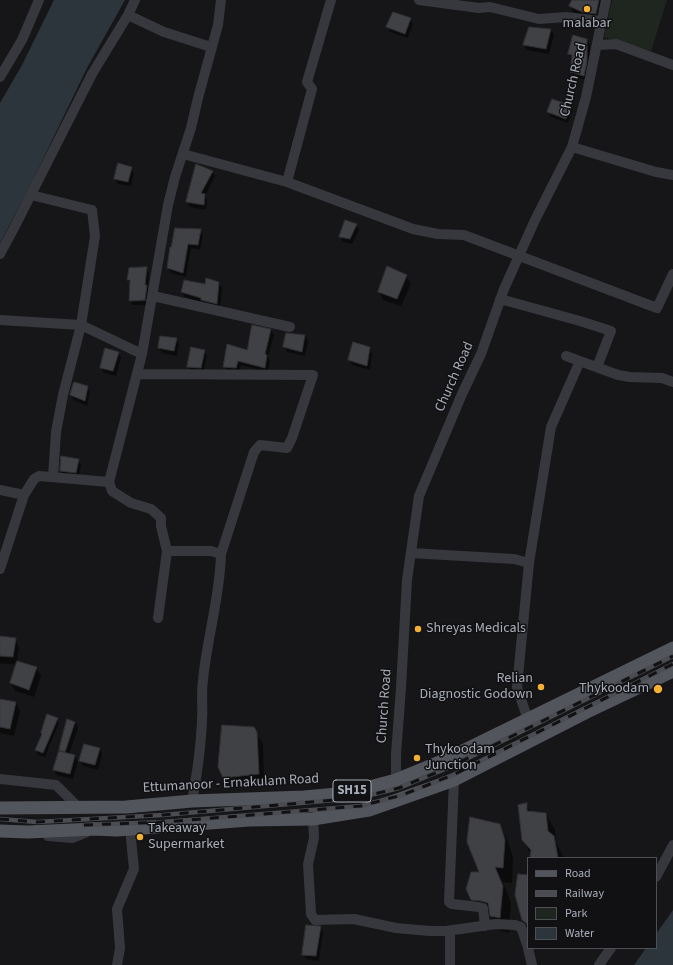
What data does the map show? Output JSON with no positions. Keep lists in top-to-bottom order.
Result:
{
  "streets": {
    "main road": ["Ettumanoor - Ernakulam Road", "SH15"],
    "street": ["Church Road"]
  },
  "crossings": [
    ["Church Road", "Ettumanoor - Ernakulam Road"]
  ],
  "places": [
    "malabar",
    "Shreyas Medicals",
    "Relian Diagnostic Godown",
    "Thykoodam",
    "Thykoodam Junction",
    "Takeaway Supermarket"
  ],
  "legend": [
    "Road",
    "Railway",
    "Park",
    "Water"
  ]
}
